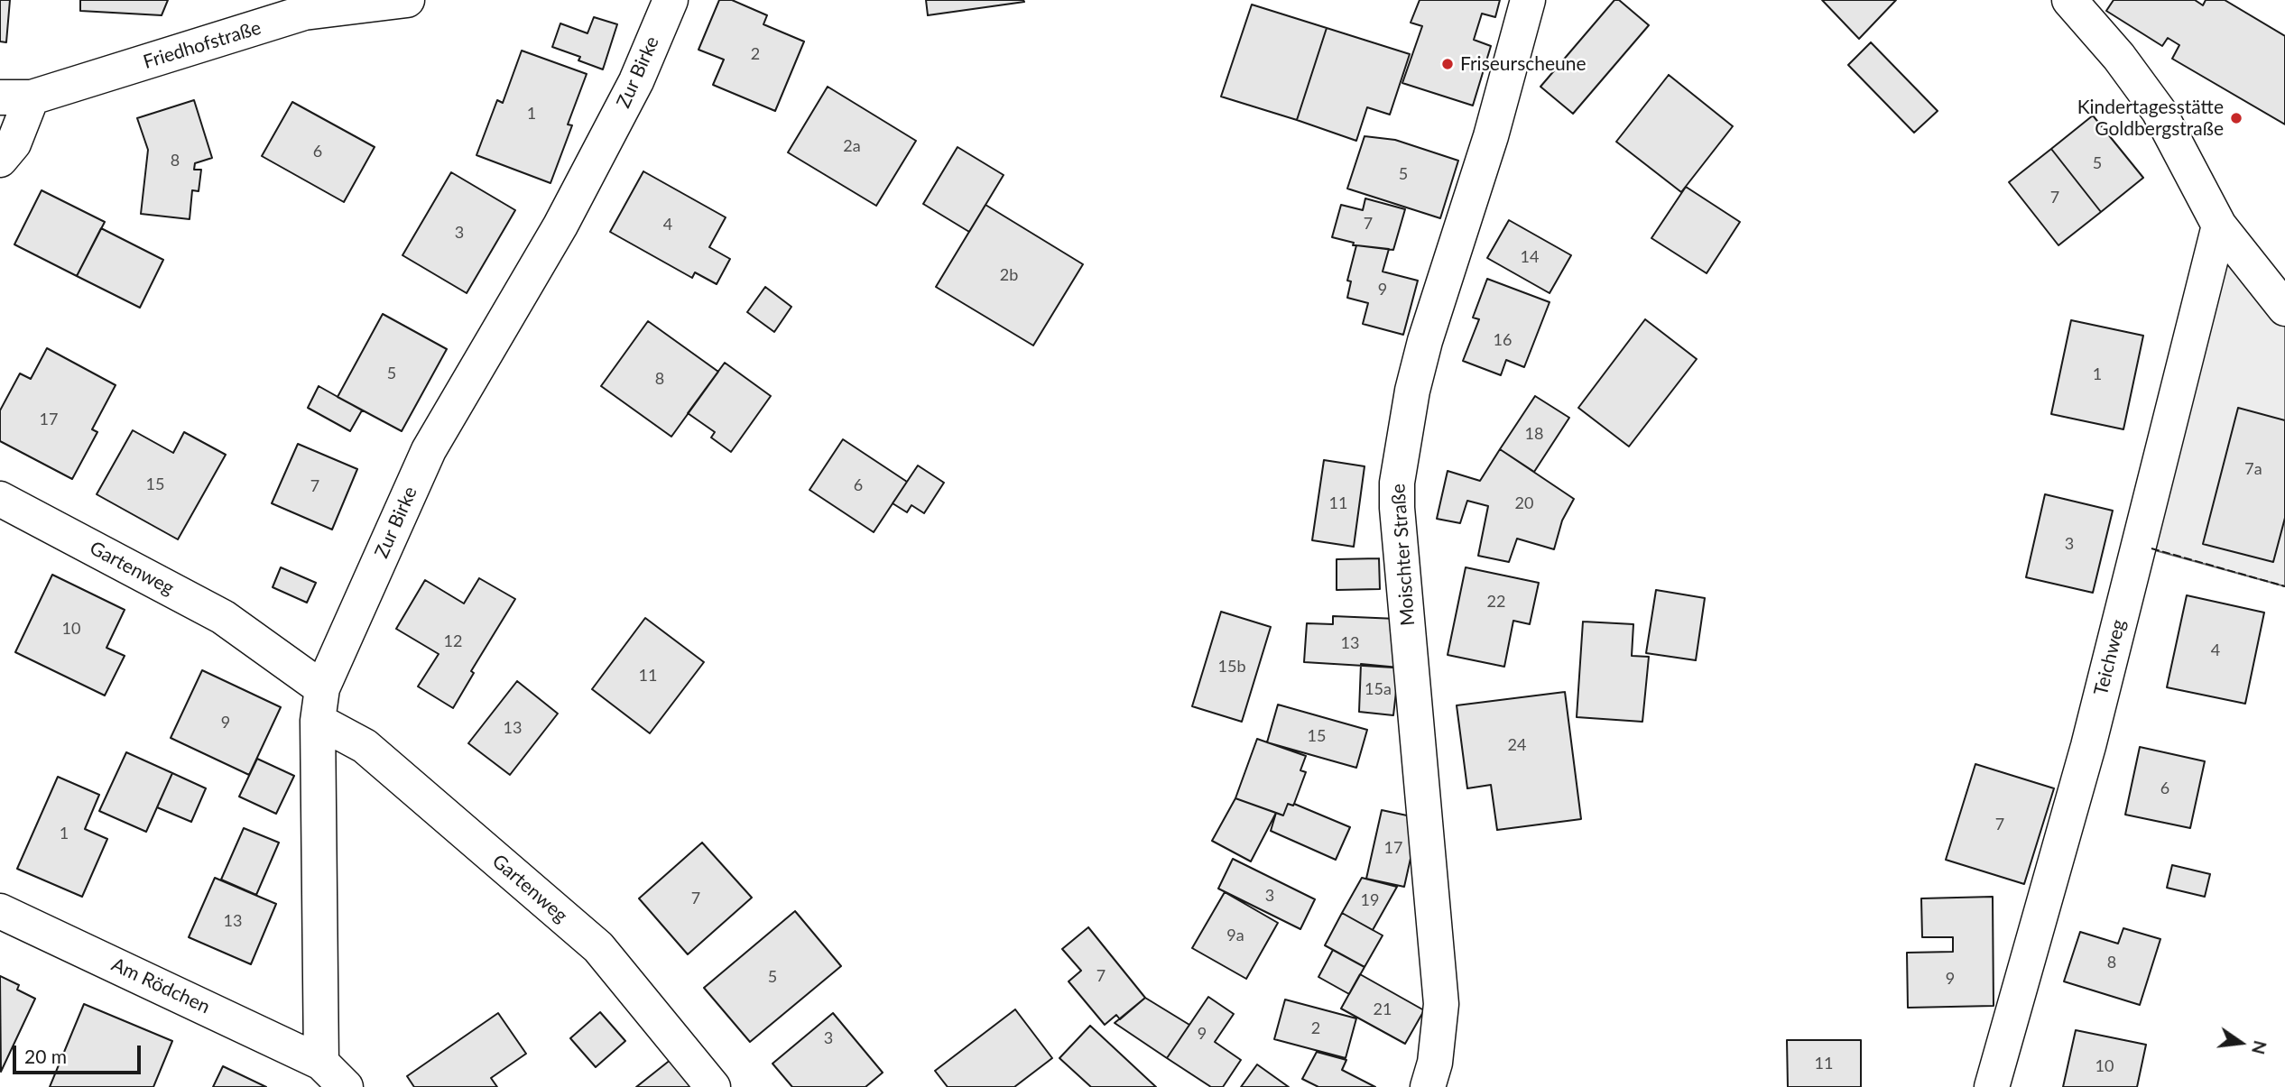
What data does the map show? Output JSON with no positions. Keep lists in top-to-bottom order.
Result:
{
  "streets": {
    "street": [
      "Friedhofstraße",
      "Zur Birke",
      "Moischter Straße",
      "Gartenweg",
      "Teichweg",
      "Am Rödchen"
    ]
  },
  "crossings": [
    ["Zur Birke", "Gartenweg"],
    ["Zur Birke", "Am Rödchen"]
  ],
  "places": ["Friseurscheune", "Kindertagesstätte Goldbergstraße"],
  "house_numbers": [
    "2",
    "1",
    "2a",
    "6",
    "8",
    "5",
    "5",
    "7",
    "7",
    "4",
    "3",
    "14",
    "2b",
    "9",
    "16",
    "5",
    "1",
    "8",
    "17",
    "18",
    "7a",
    "15",
    "6",
    "7",
    "11",
    "20",
    "3",
    "22",
    "10",
    "12",
    "13",
    "4",
    "15b",
    "11",
    "15a",
    "9",
    "13",
    "15",
    "24",
    "6",
    "7",
    "1",
    "17",
    "3",
    "7",
    "19",
    "13",
    "9a",
    "8",
    "7",
    "5",
    "9",
    "21",
    "2",
    "9",
    "3",
    "11",
    "10"
  ],
  "scale_bar": "20 m",
  "north": "right"
}
